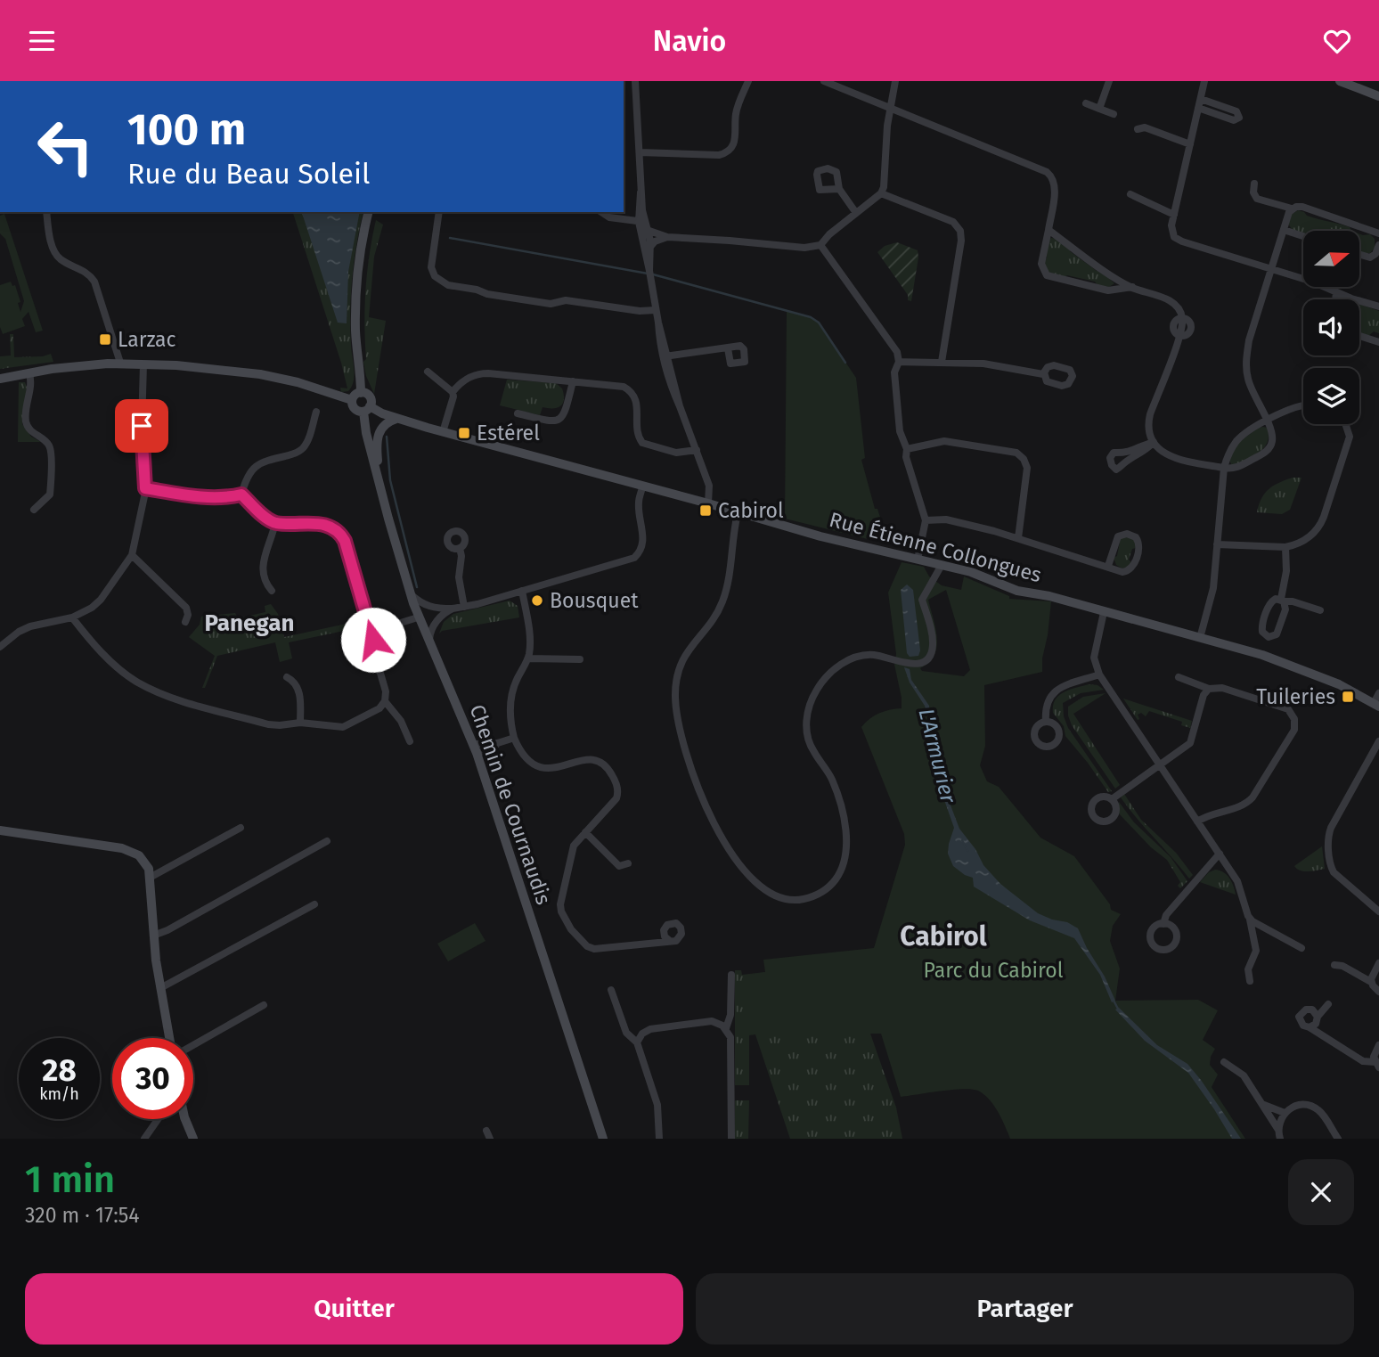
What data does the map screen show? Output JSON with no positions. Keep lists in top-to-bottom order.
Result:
{
  "streets": {
    "main road": ["Rue Étienne Collongues", "Chemin de Cournaudis"]
  },
  "crossings": [
    ["Rue Étienne Collongues", "Chemin de Cournaudis"]
  ],
  "districts": ["Panegan", "Cabirol"],
  "water": ["L'Armurier"],
  "parks": ["Parc du Cabirol"],
  "places": {
    "transit": [
      "Larzac",
      "Estérel",
      "Cabirol",
      "Tuileries"
    ],
    "other": ["Bousquet"]
  },
  "north": "right",
  "page": {
    "header": "Navio",
    "turn": ["100 m", "Rue du Beau Soleil"],
    "speed": "28 km/h",
    "limit": "30",
    "heading": ["1 min", "320 m · 17:54"],
    "buttons": ["Quitter", "Partager"]
  }
}
